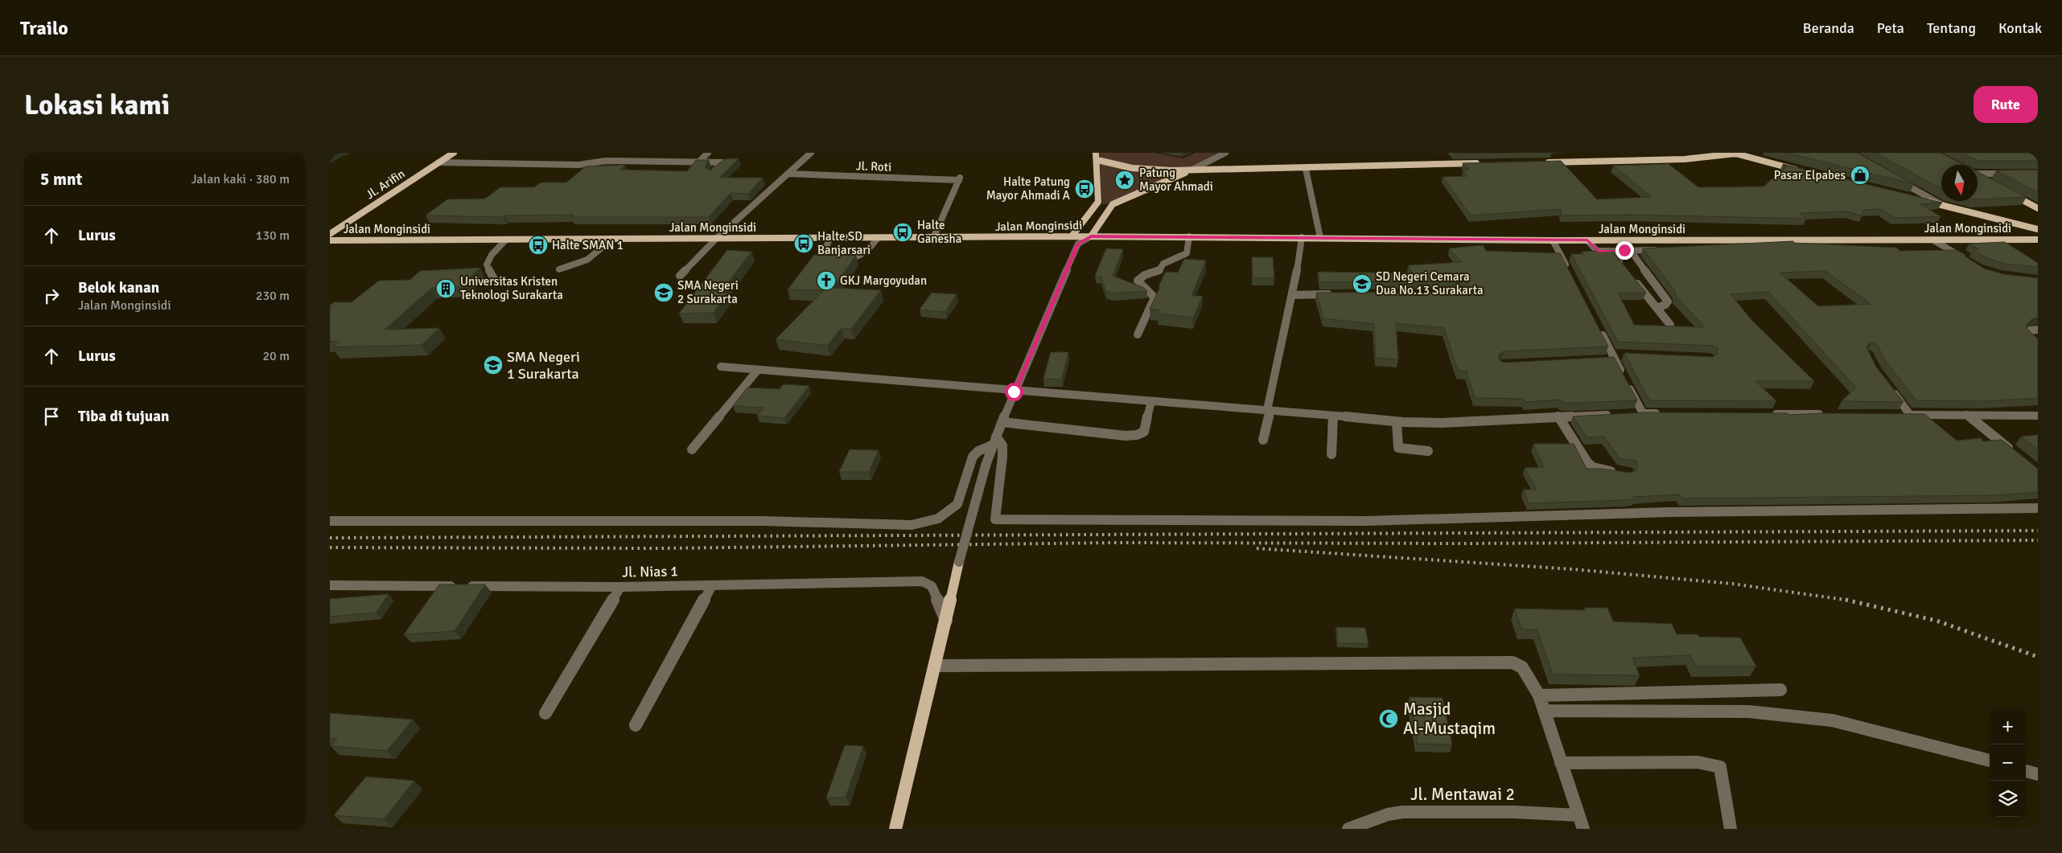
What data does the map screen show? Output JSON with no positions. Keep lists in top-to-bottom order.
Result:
{
  "streets": {
    "main road": ["Jl. Arifin", "Jalan Monginsidi"],
    "street": ["Jl. Roti", "Jl. Nias 1", "Jl. Mentawai 2"]
  },
  "crossings": [
    ["Jl. Roti", "Jalan Monginsidi"]
  ],
  "places": {
    "shop": ["Pasar Elpabes"],
    "place": ["Patung Mayor Ahmadi"],
    "bus stop": [
      "Halte Patung Mayor Ahmadi A",
      "Halte Ganesha",
      "Halte SD Banjarsari",
      "Halte SMAN 1"
    ],
    "church": ["GKJ Margoyudan"],
    "school or university": ["SD Negeri Cemara Dua No.13 Surakarta", "SMA Negeri 2 Surakarta", "SMA Negeri 1 Surakarta"],
    "building": ["Universitas Kristen Teknologi Surakarta"],
    "mosque": ["Masjid Al-Mustaqim"]
  },
  "north": "bottom",
  "page": {
    "header": "Trailo",
    "nav": [
      "Beranda",
      "Peta",
      "Tentang",
      "Kontak"
    ],
    "buttons": "Rute",
    "title": "Lokasi kami",
    "heading": ["5 mnt", "Jalan kaki · 380 m"],
    "list": [
      ["Lurus", "130 m"],
      ["Belok kanan", "Jalan Monginsidi", "230 m"],
      ["Lurus", "20 m"],
      "Tiba di tujuan"
    ],
    "map_buttons": ["+", "−"]
  }
}
